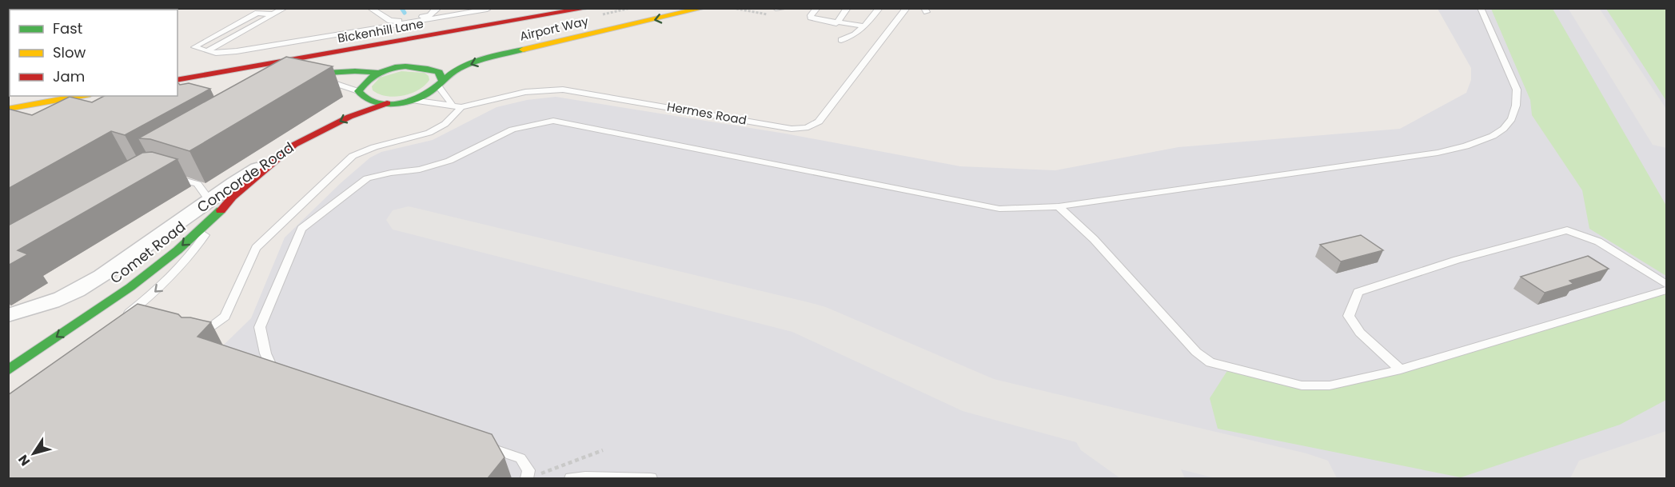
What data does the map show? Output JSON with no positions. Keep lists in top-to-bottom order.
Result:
{
  "streets": {
    "street": [
      "Airport Way",
      "Bickenhill Lane",
      "Concorde Road",
      "Comet Road"
    ],
    "lane": ["Hermes Road"]
  },
  "crossings": [
    ["Airport Way", "Concorde Road"],
    ["Concorde Road", "Comet Road"]
  ],
  "one_way": ["Comet Road"],
  "legend": ["Fast", "Slow", "Jam"],
  "north": "bottom left"
}
